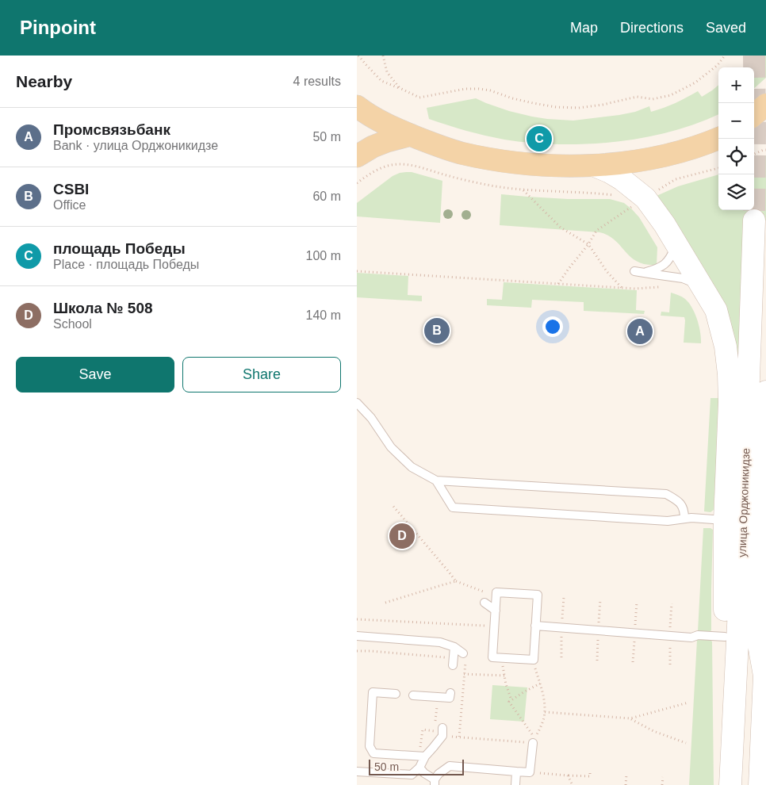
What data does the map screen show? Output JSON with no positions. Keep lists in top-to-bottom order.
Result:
{
  "streets": {
    "main road": ["улица Орджоникидзе"]
  },
  "scale_bar": "50 m",
  "page": {
    "header": "Pinpoint",
    "nav": ["Map", "Directions", "Saved"],
    "heading": ["Nearby", "4 results"],
    "map_buttons": ["+", "−"],
    "list": [
      {
        "mark": "A",
        "name": "Промсвязьбанк",
        "note": "Bank · улица Орджоникидзе",
        "value": "50 m"
      },
      {
        "mark": "B",
        "name": "CSBI",
        "note": "Office",
        "value": "60 m"
      },
      {
        "mark": "C",
        "name": "площадь Победы",
        "note": "Place · площадь Победы",
        "value": "100 m"
      },
      {
        "mark": "D",
        "name": "Школа № 508",
        "note": "School",
        "value": "140 m"
      }
    ],
    "pins": [
      "C",
      "B",
      "A",
      "D"
    ],
    "buttons": ["Save", "Share"],
    "scale": "50 m"
  }
}
